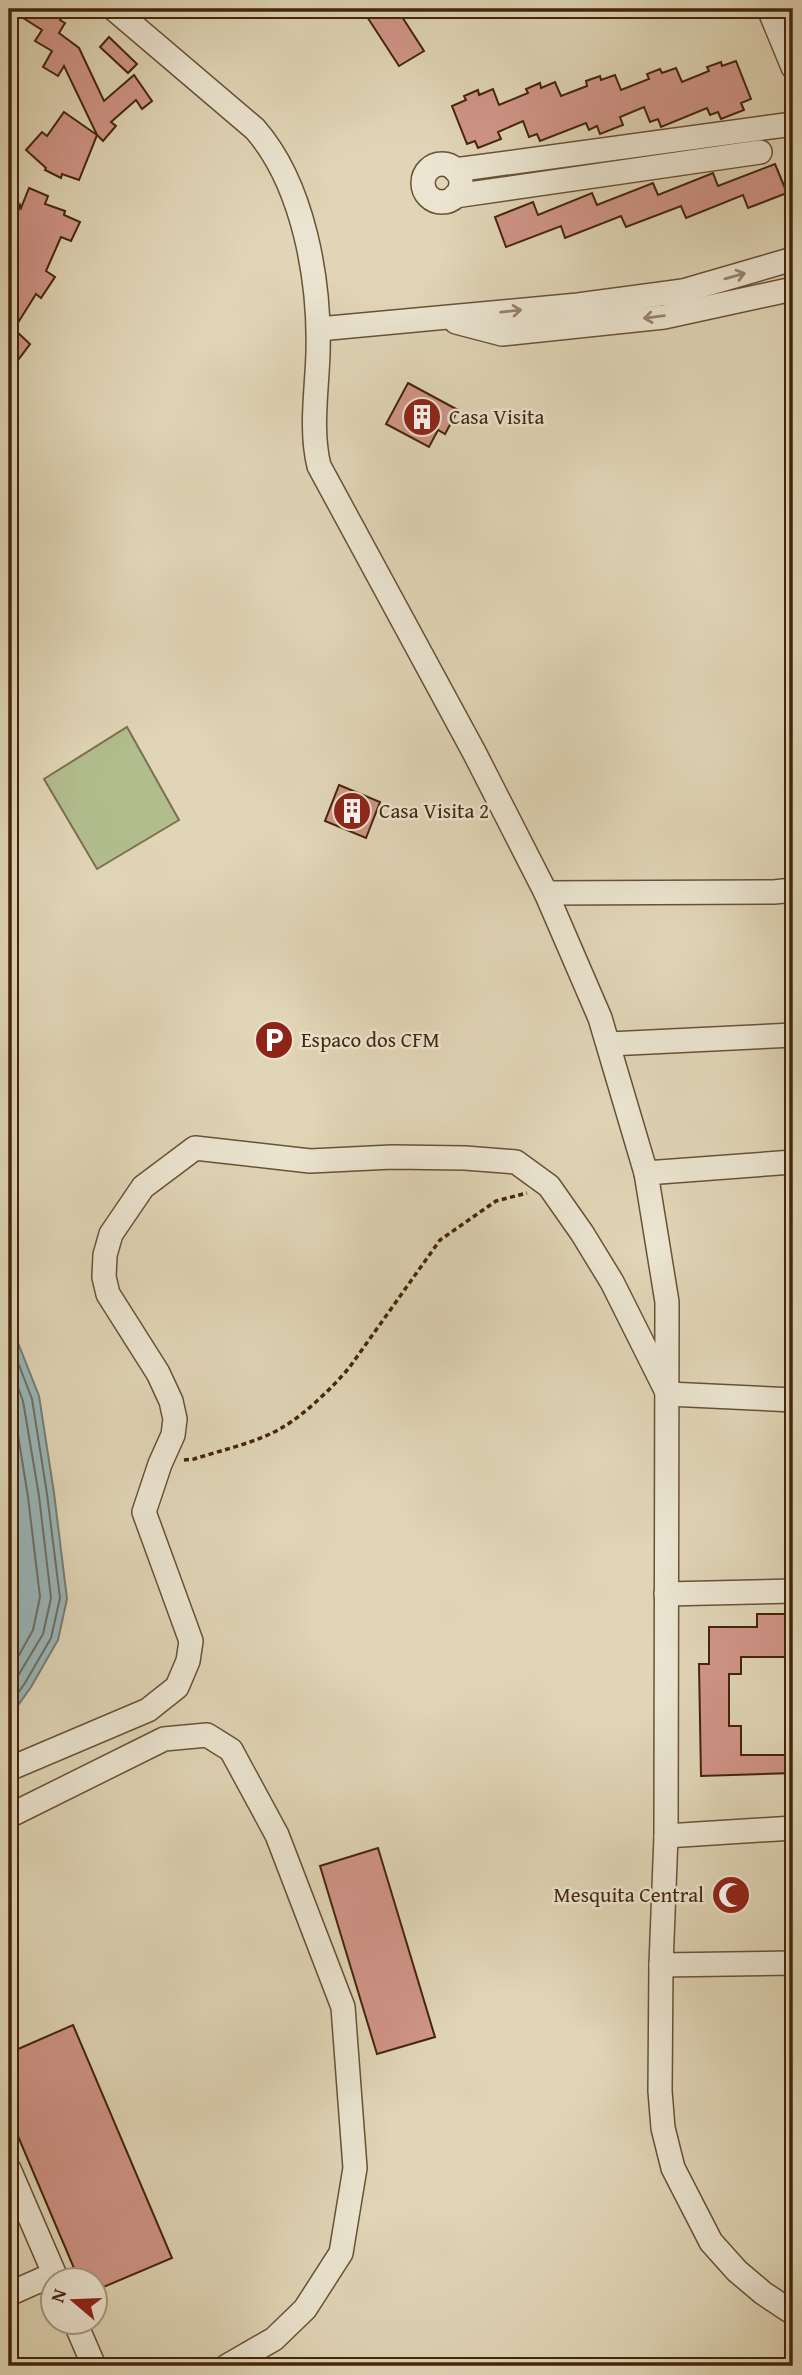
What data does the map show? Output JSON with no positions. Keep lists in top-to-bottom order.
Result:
{
  "places": {
    "building": ["Casa Visita", "Casa Visita 2"],
    "parking": ["Espaco dos CFM"],
    "mosque": ["Mesquita Central"]
  },
  "north": "left"
}
